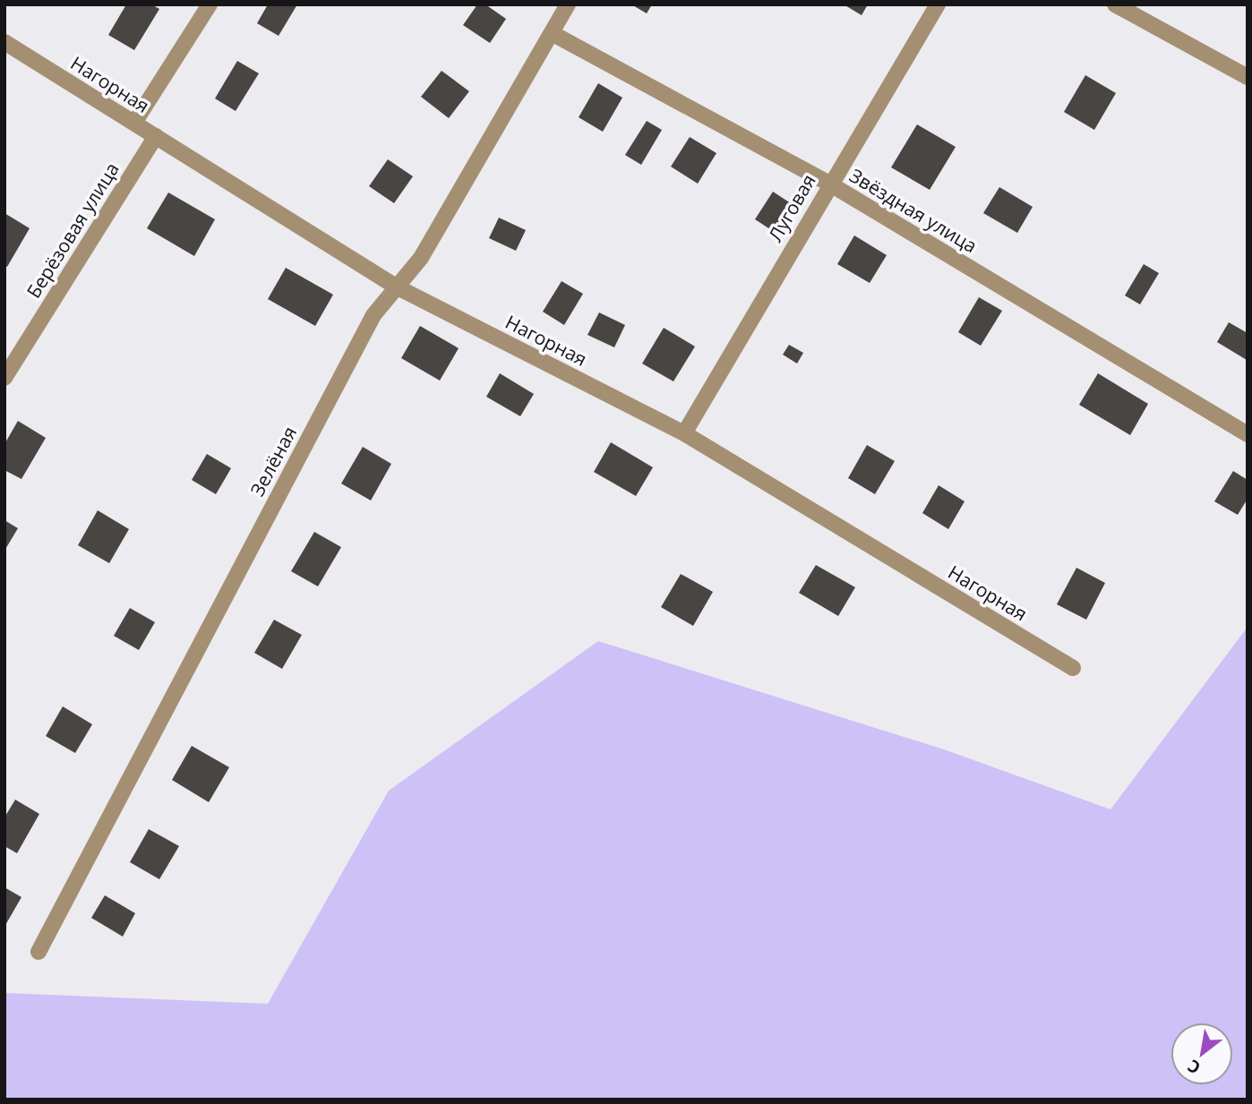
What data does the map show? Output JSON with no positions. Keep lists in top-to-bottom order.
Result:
{
  "streets": {
    "street": [
      "Нагорная",
      "Луговая",
      "Звёздная улица",
      "Берёзовая улица",
      "Зелёная"
    ]
  },
  "crossings": [
    ["Нагорная", "Луговая"],
    ["Нагорная", "Берёзовая улица"],
    ["Нагорная", "Зелёная"],
    ["Луговая", "Звёздная улица"],
    ["Звёздная улица", "Зелёная"]
  ],
  "north": "bottom left"
}
